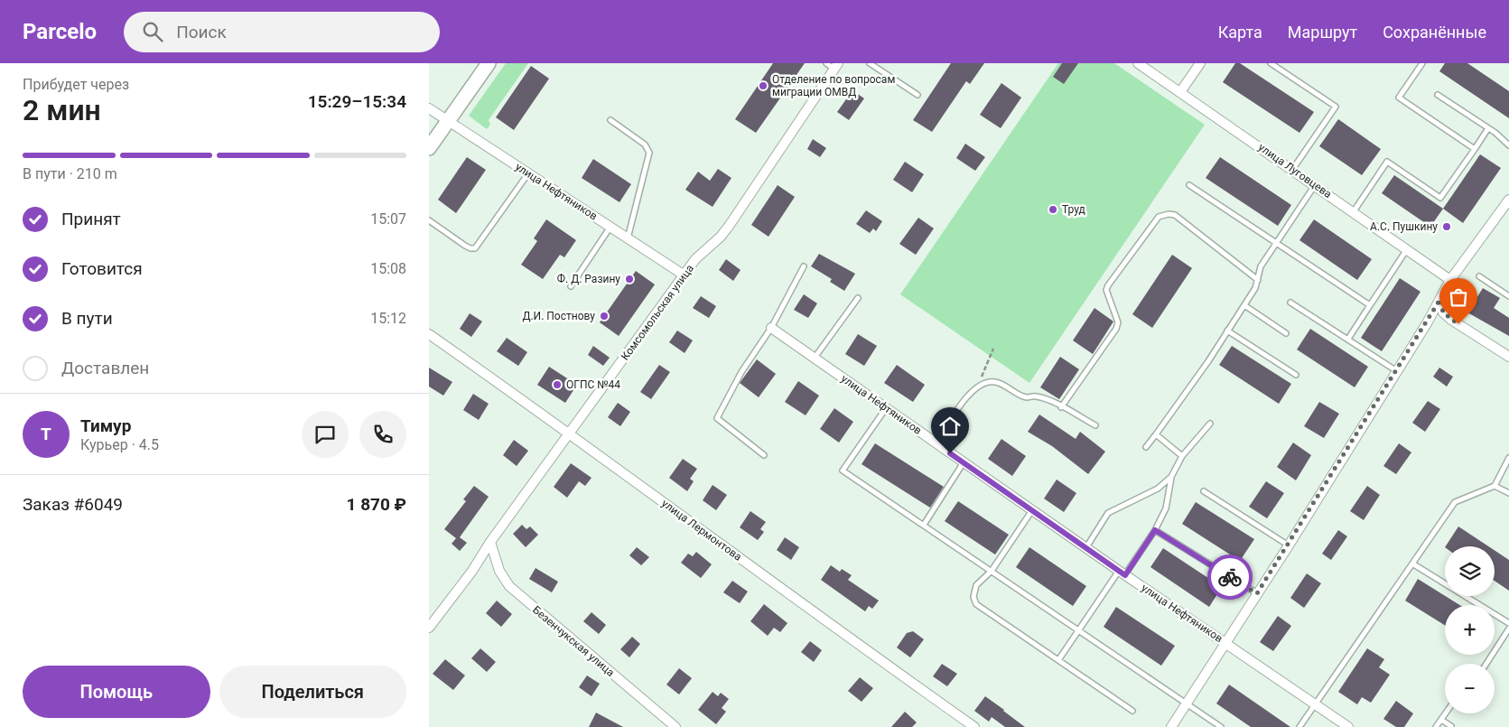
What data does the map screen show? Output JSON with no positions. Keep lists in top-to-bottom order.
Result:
{
  "streets": {
    "street": [
      "улица Луговцева",
      "улица Нефтяников",
      "Комсомольская улица",
      "улица Лермонтова",
      "Безенчукская улица"
    ]
  },
  "crossings": [
    ["улица Нефтяников", "Комсомольская улица"],
    ["Комсомольская улица", "улица Лермонтова"],
    ["Комсомольская улица", "Безенчукская улица"]
  ],
  "places": [
    "Отделение по вопросам миграции ОМВД",
    "Труд",
    "А.С. Пушкину",
    "Ф. Д. Разину",
    "Д.И. Постнову",
    "ОГПС №44"
  ],
  "page": {
    "header": "Parcelo",
    "search": "Поиск",
    "nav": ["Карта", "Маршрут", "Сохранённые"],
    "heading": ["2 мин", "Прибудет через", "15:29–15:34"],
    "panel": [
      "Тимур",
      "Курьер · 4.5",
      "Заказ #6049",
      "1 870 ₽"
    ],
    "bar": "В пути · 210 m",
    "list": [
      ["Принят", "15:07"],
      ["Готовится", "15:08"],
      ["В пути", "15:12"],
      "Доставлен"
    ],
    "round": "Т",
    "map_buttons": ["+", "−"],
    "buttons": ["Помощь", "Поделиться"]
  }
}
